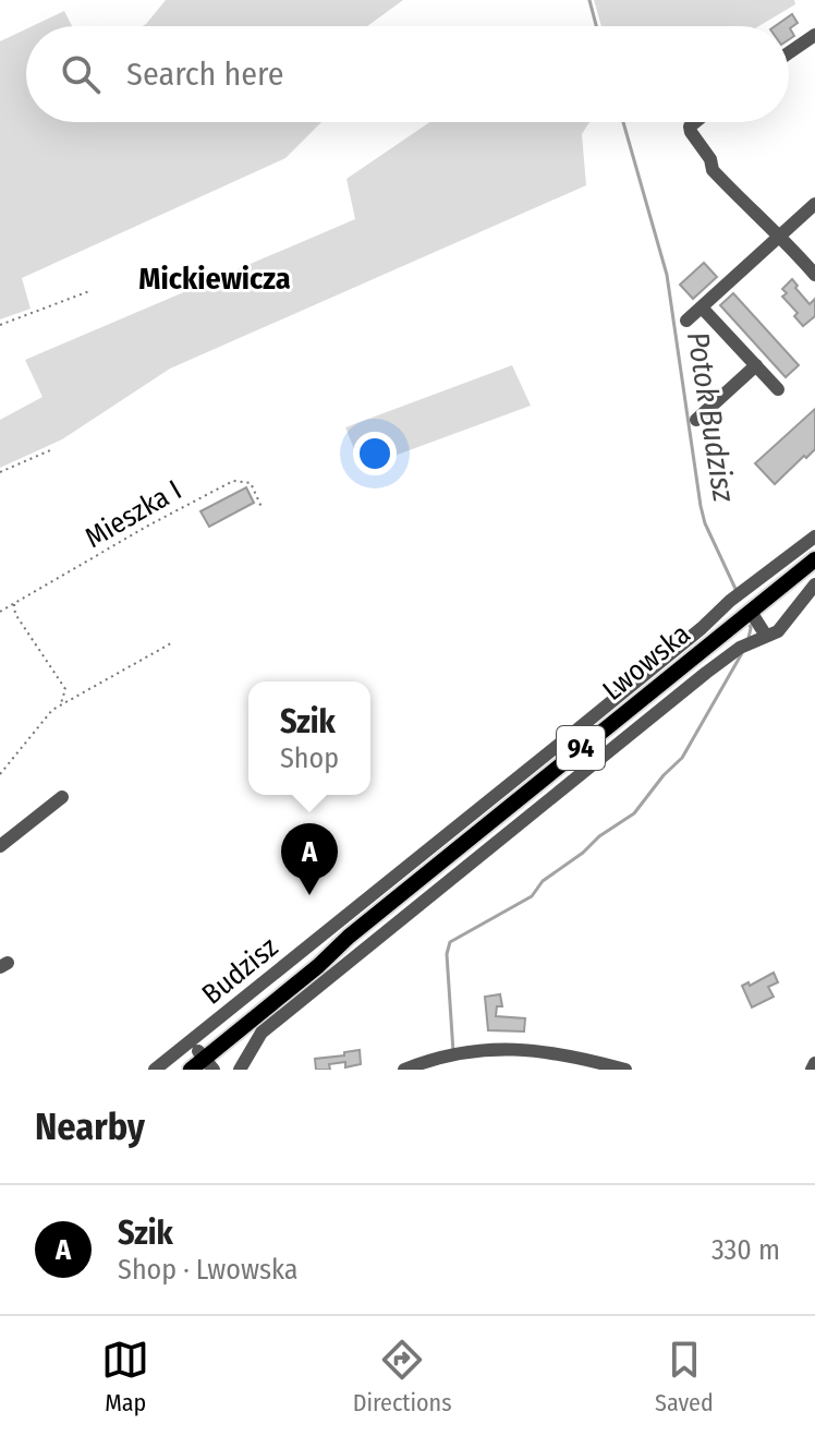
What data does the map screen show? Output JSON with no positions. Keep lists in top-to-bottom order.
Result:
{
  "streets": {
    "main road": ["Lwowska", "94"],
    "street": ["Budzisz"],
    "path": ["Mieszka I"]
  },
  "districts": ["Mickiewicza"],
  "water": ["Potok Budzisz"],
  "page": {
    "search": "Search here",
    "popup": ["Szik", "Shop"],
    "pins": "A",
    "heading": "Nearby",
    "list": [
      {
        "mark": "A",
        "name": "Szik",
        "note": "Shop · Lwowska",
        "value": "330 m"
      }
    ],
    "nav": ["Map", "Directions", "Saved"]
  }
}
